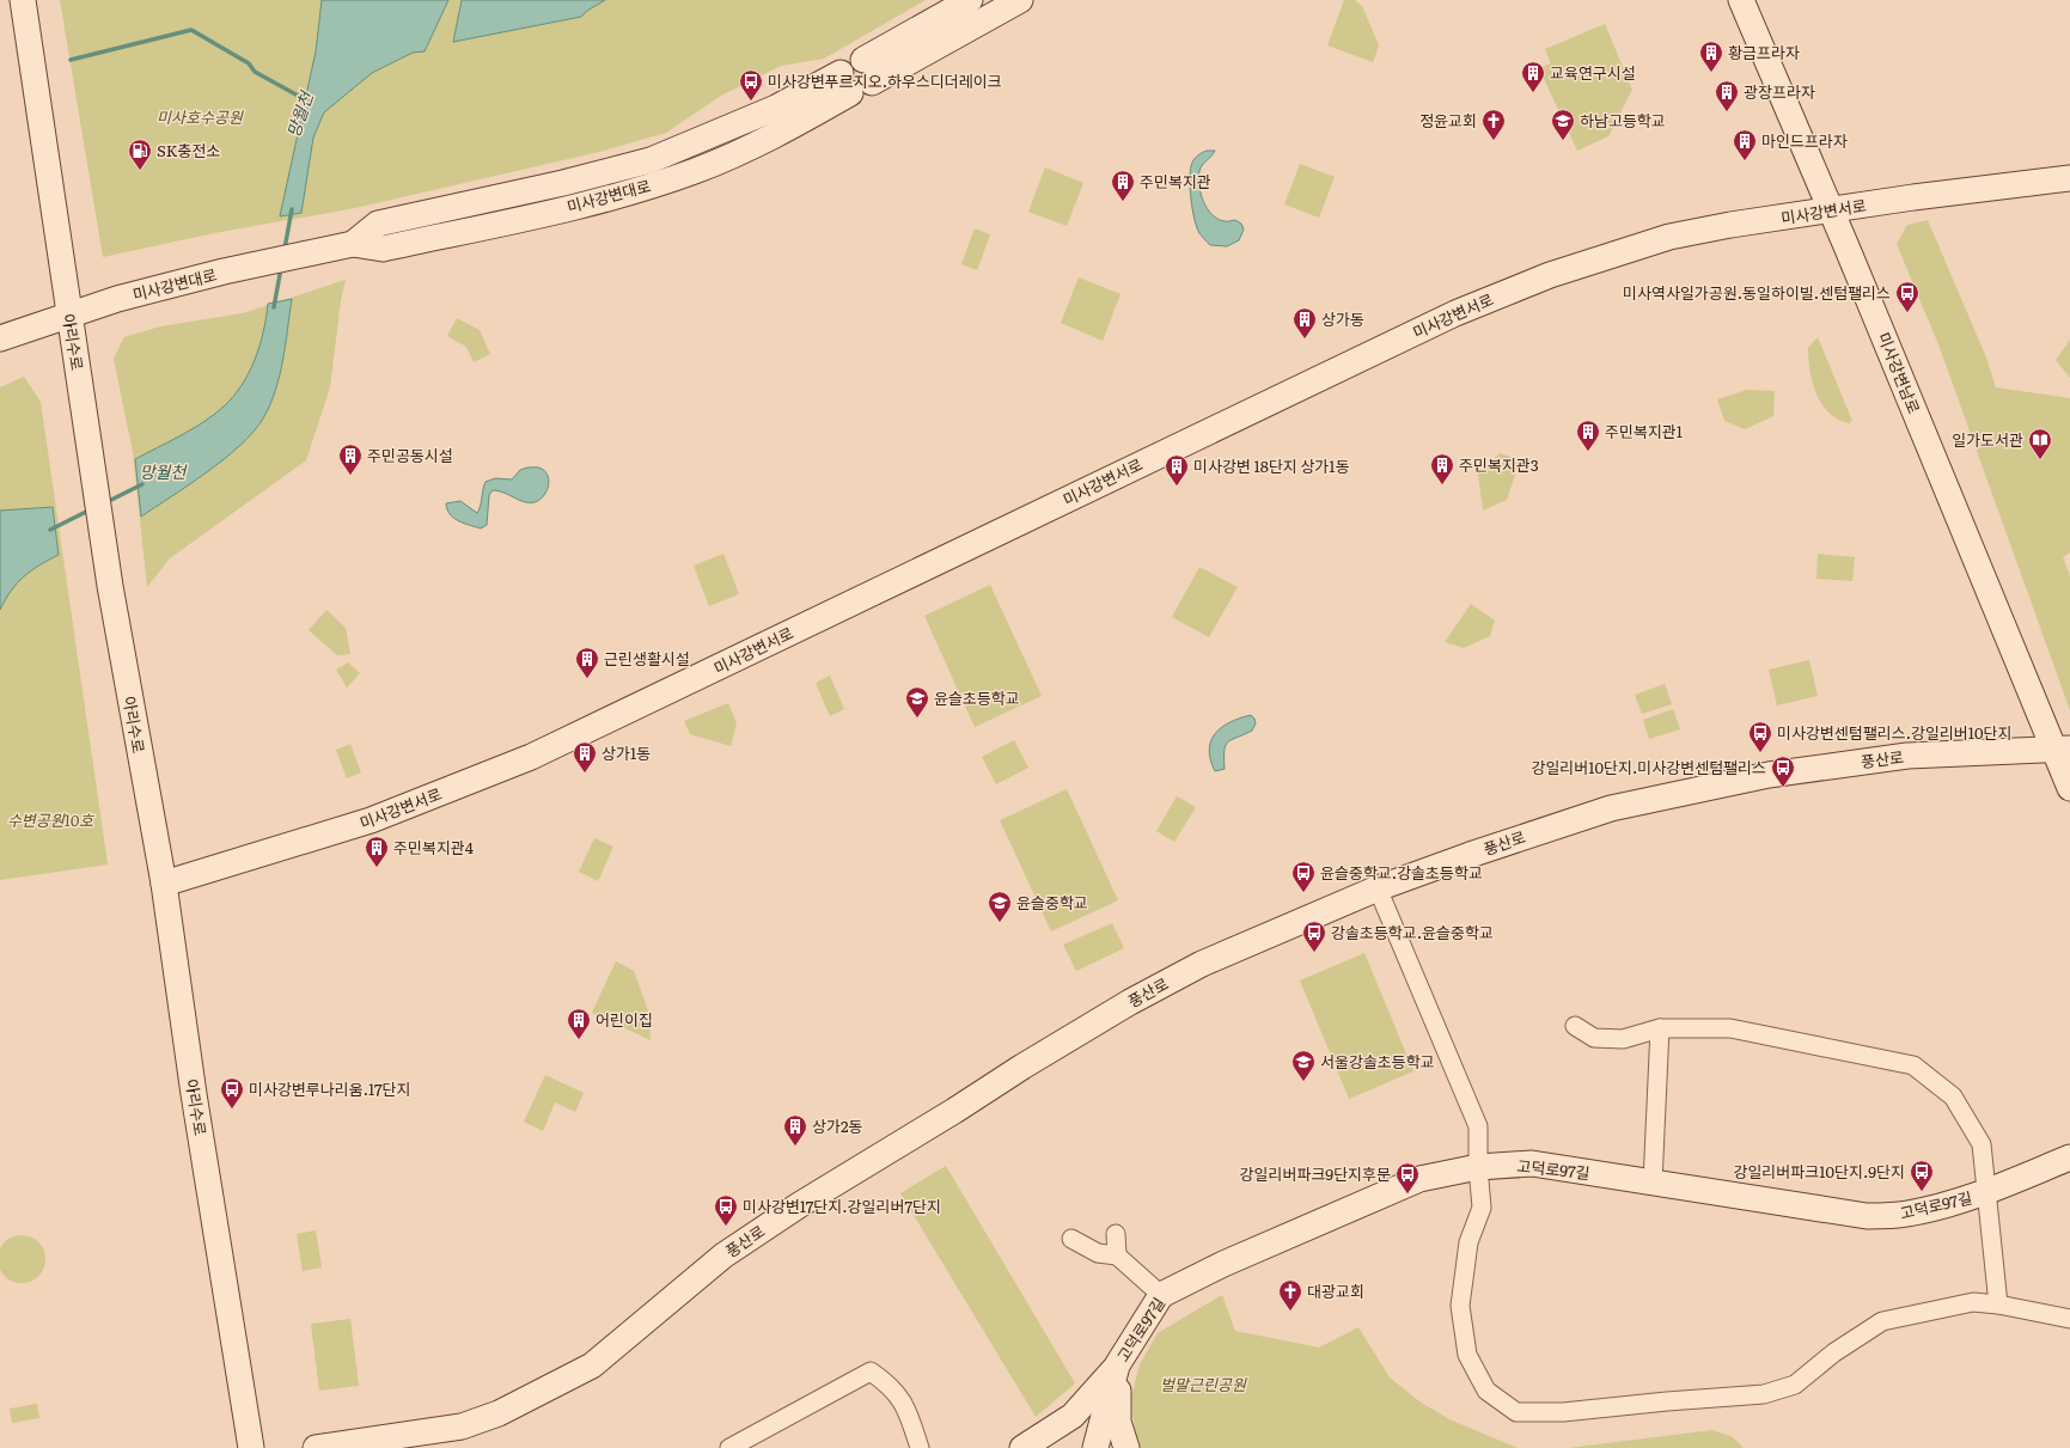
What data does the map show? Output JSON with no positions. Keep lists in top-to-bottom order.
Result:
{
  "streets": {
    "street": [
      "미사강변대로",
      "미사강변서로",
      "아리수로",
      "미사강변남로",
      "풍산로",
      "고덕로97길"
    ]
  },
  "crossings": [
    ["미사강변대로", "아리수로"],
    ["미사강변서로", "아리수로"],
    ["미사강변서로", "미사강변남로"],
    ["미사강변남로", "풍산로"]
  ],
  "water": ["망월천"],
  "parks": ["미사호수공원", "수변공원10호", "벌말근린공원"],
  "places": {
    "building": [
      "황금프라자",
      "교육연구시설",
      "광장프라자",
      "마인드프라자",
      "주민복지관",
      "상가동",
      "주민복지관1",
      "주민공동시설",
      "주민복지관3",
      "미사강변 18단지 상가1동",
      "근린생활시설",
      "상가1동",
      "주민복지관4",
      "어린이집",
      "상가2동"
    ],
    "bus stop": [
      "미사강변푸르지오.하우스디더레이크",
      "미사역사일가공원.동일하이빌.센텀팰리스",
      "미사강변센텀팰리스.강일리버10단지",
      "강일리버10단지.미사강변센텀팰리스",
      "윤슬중학교.강솔초등학교",
      "강솔초등학교.윤슬중학교",
      "미사강변루나리움.17단지",
      "강일리버파크10단지.9단지",
      "강일리버파크9단지후문",
      "미사강변17단지.강일리버7단지"
    ],
    "church": ["정윤교회", "대광교회"],
    "school or university": [
      "하남고등학교",
      "윤슬초등학교",
      "윤슬중학교",
      "서울강솔초등학교"
    ],
    "fuel station": ["SK충전소"],
    "library": ["일가도서관"]
  }
}
